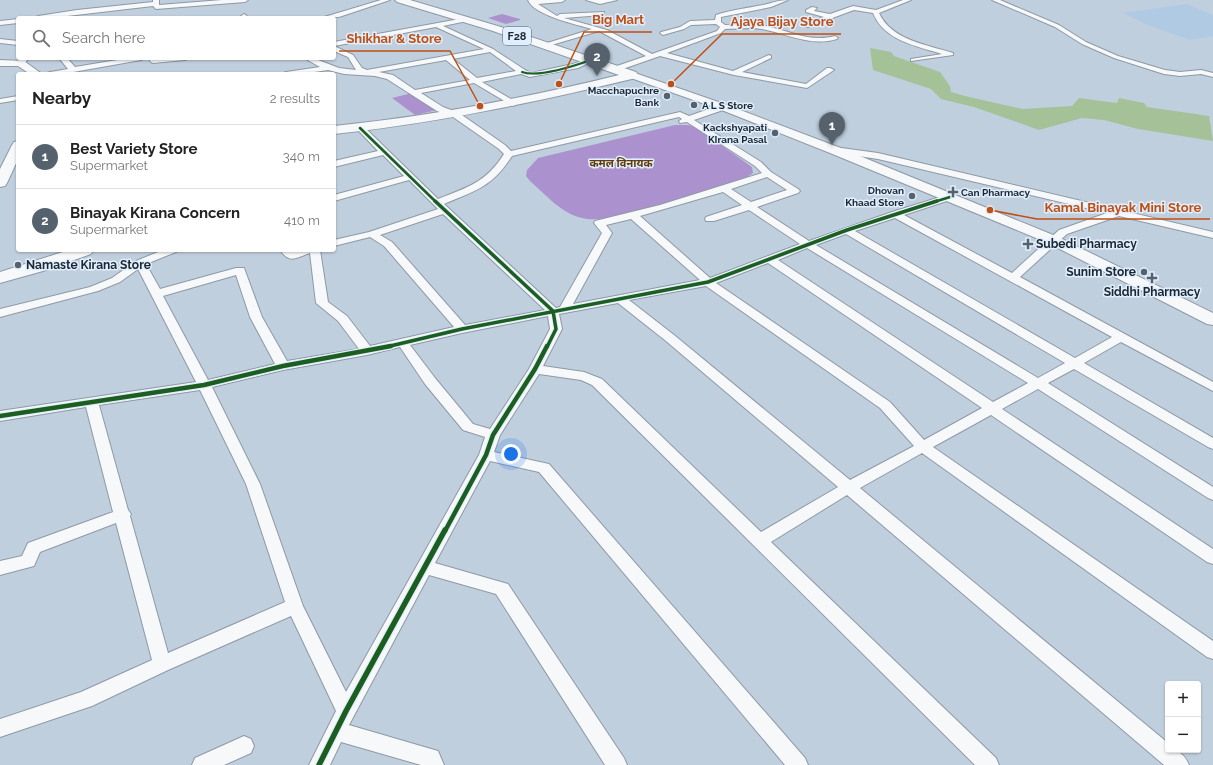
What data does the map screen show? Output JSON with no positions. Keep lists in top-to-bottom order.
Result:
{
  "streets": {
    "main road": ["F28"]
  },
  "districts": ["कमल विनायक"],
  "places": {
    "other": [
      "Big Mart",
      "Ajaya Bijay Store",
      "Macchapuchre Bank",
      "A L S Store",
      "Shikhar & Store",
      "Kackshyapati KIrana Pasal",
      "Dhovan Khaad Store",
      "Kamal Binayak Mini Store",
      "Namaste Kirana Store",
      "Sunim Store"
    ],
    "health": ["Can Pharmacy", "Subedi Pharmacy", "Siddhi Pharmacy"]
  },
  "page": {
    "search": "Search here",
    "pins": ["2", "1"],
    "heading": ["Nearby", "2 results"],
    "list": [
      {
        "mark": "1",
        "name": "Best Variety Store",
        "note": "Supermarket",
        "value": "340 m"
      },
      {
        "mark": "2",
        "name": "Binayak Kirana Concern",
        "note": "Supermarket",
        "value": "410 m"
      }
    ],
    "map_buttons": ["+", "−"]
  }
}
